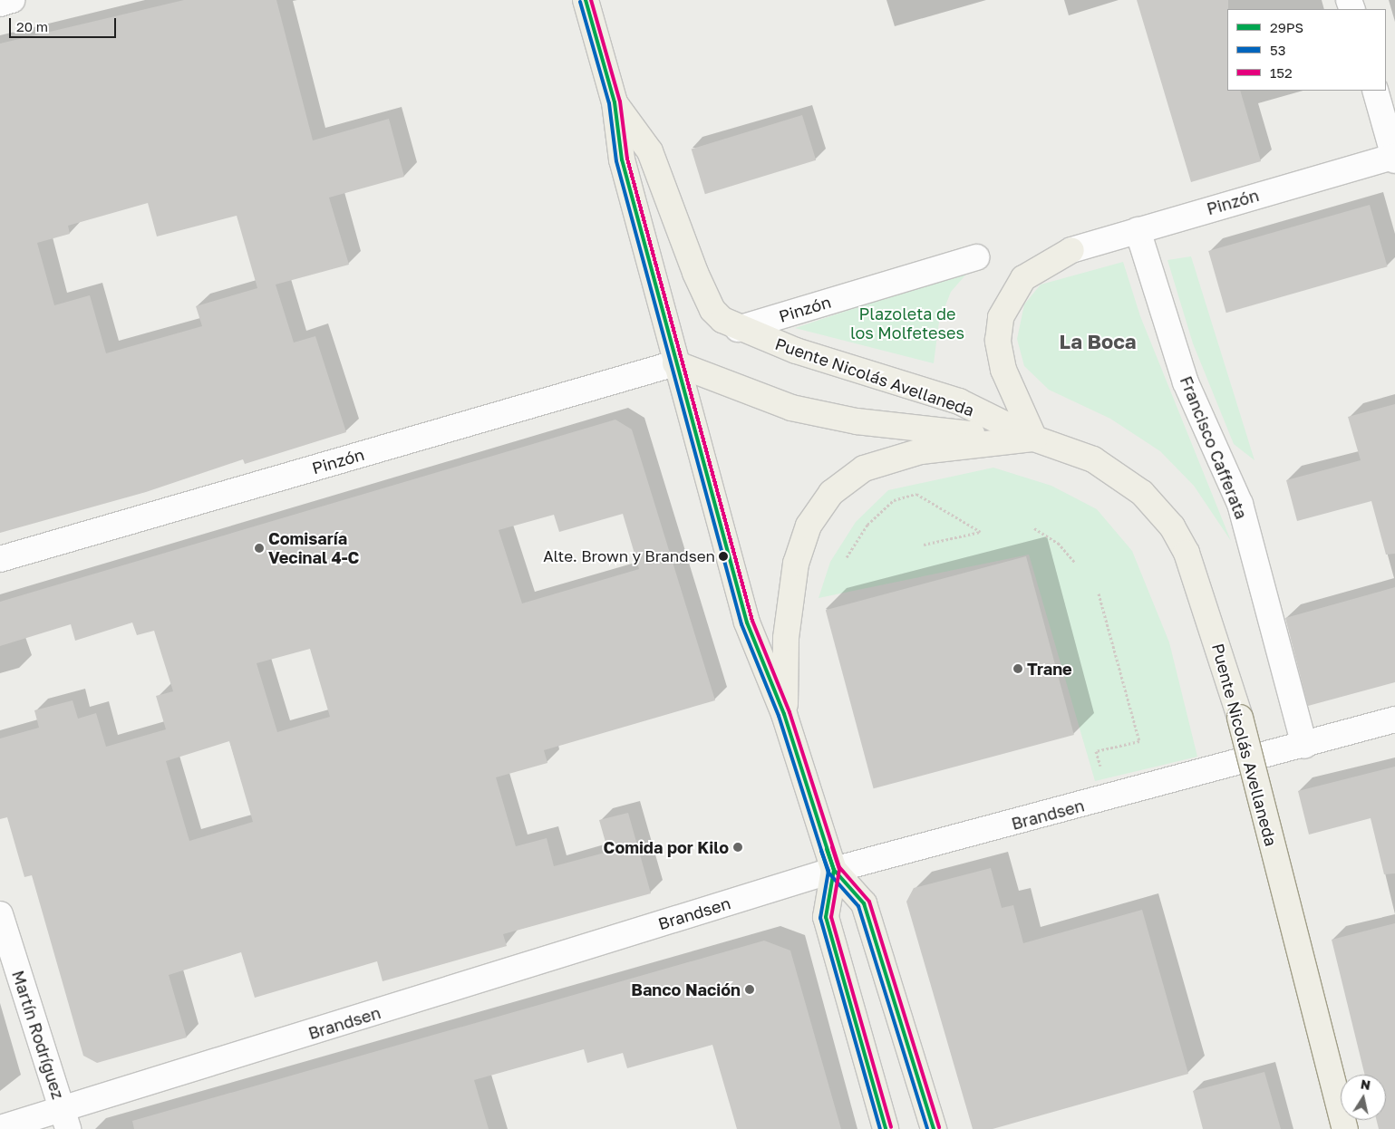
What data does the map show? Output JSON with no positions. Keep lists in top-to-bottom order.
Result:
{
  "streets": {
    "main road": ["Puente Nicolás Avellaneda"],
    "street": [
      "Pinzón",
      "Francisco Cafferata",
      "Brandsen",
      "Martín Rodríguez"
    ]
  },
  "crossings": [
    ["Pinzón", "Puente Nicolás Avellaneda"],
    ["Pinzón", "Francisco Cafferata"],
    ["Francisco Cafferata", "Brandsen"],
    ["Brandsen", "Martín Rodríguez"]
  ],
  "districts": ["La Boca"],
  "parks": ["Plazoleta de los Molfeteses"],
  "places": [
    "Comisaría Vecinal 4-C",
    "Alte. Brown y Brandsen",
    "Trane",
    "Comida por Kilo",
    "Banco Nación"
  ],
  "lines": ["transit line 29PS", "transit line 152", "transit line 53"],
  "legend": ["29PS", "53", "152"],
  "scale_bar": "20 m",
  "north": "top"
}
